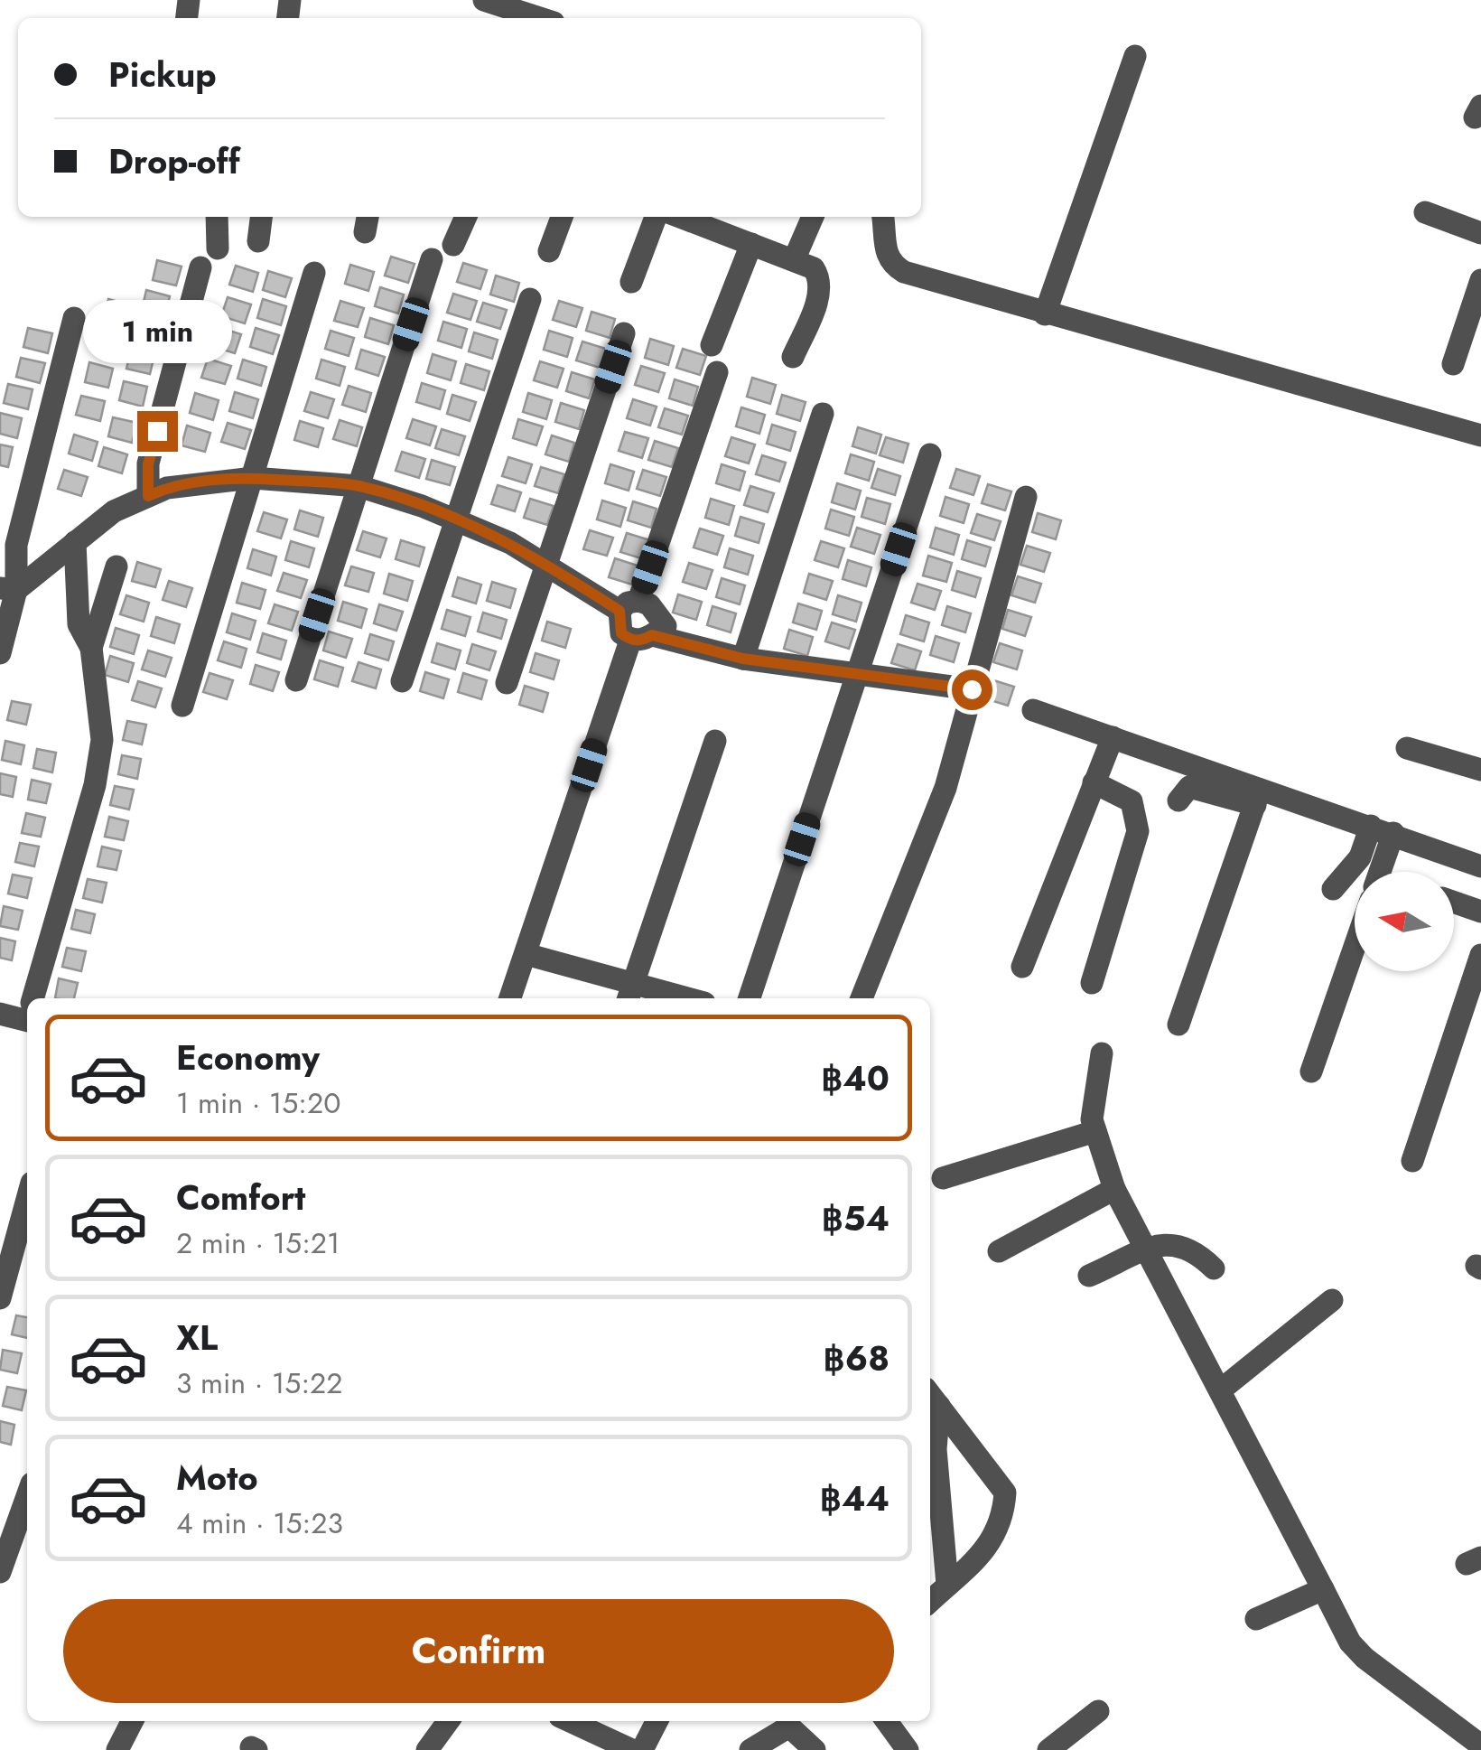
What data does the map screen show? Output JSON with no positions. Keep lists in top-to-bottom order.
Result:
{
  "north": "left",
  "page": {
    "banner": ["Pickup", "Drop-off"],
    "bubble": "1 min",
    "list": [
      {
        "name": "Economy",
        "note": "1 min · 15:20",
        "value": "฿40"
      },
      {
        "name": "Comfort",
        "note": "2 min · 15:21",
        "value": "฿54"
      },
      {
        "name": "XL",
        "note": "3 min · 15:22",
        "value": "฿68"
      },
      {
        "name": "Moto",
        "note": "4 min · 15:23",
        "value": "฿44"
      }
    ],
    "buttons": "Confirm"
  }
}
